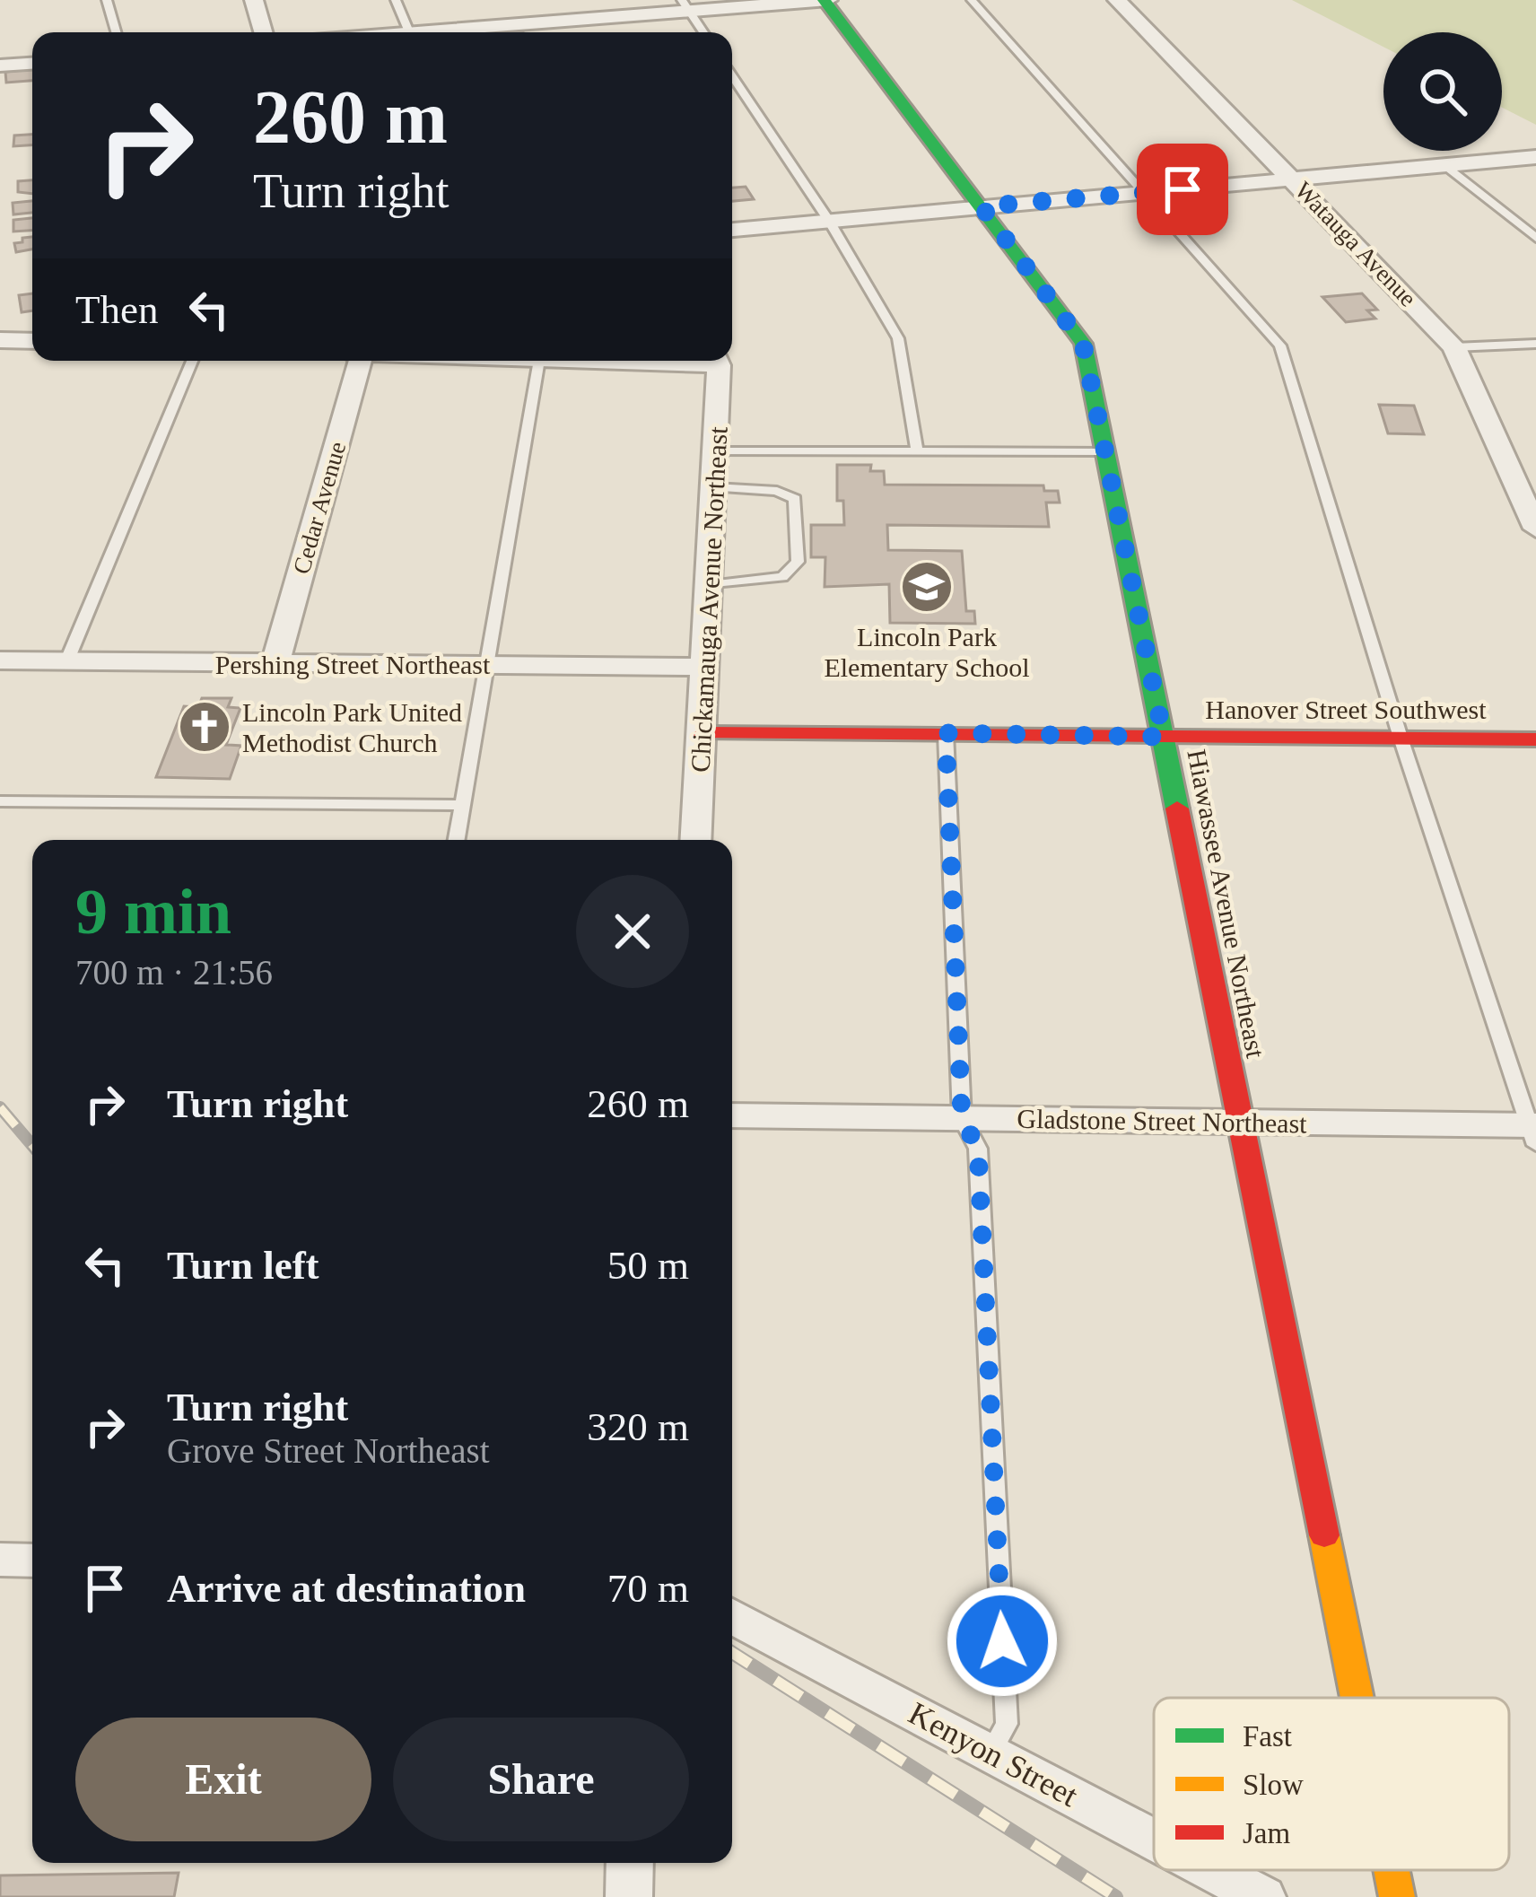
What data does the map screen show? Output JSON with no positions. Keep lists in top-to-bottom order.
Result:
{
  "streets": {
    "street": [
      "Watauga Avenue",
      "Cedar Avenue",
      "Chickamauga Avenue Northeast",
      "Pershing Street Northeast",
      "Hanover Street Southwest",
      "Hiawassee Avenue Northeast",
      "Gladstone Street Northeast",
      "Kenyon Street"
    ]
  },
  "crossings": [
    ["Cedar Avenue", "Pershing Street Northeast"],
    ["Chickamauga Avenue Northeast", "Pershing Street Northeast"],
    ["Chickamauga Avenue Northeast", "Hanover Street Southwest"],
    ["Hanover Street Southwest", "Hiawassee Avenue Northeast"],
    ["Hiawassee Avenue Northeast", "Gladstone Street Northeast"]
  ],
  "places": {
    "school or university": ["Lincoln Park Elementary School"],
    "church": ["Lincoln Park United Methodist Church"]
  },
  "legend": ["Fast", "Slow", "Jam"],
  "page": {
    "turn": ["260 m", "Turn right"],
    "then": "Then",
    "heading": ["9 min", "700 m · 21:56"],
    "list": [
      {
        "name": "Turn right",
        "value": "260 m"
      },
      {
        "name": "Turn left",
        "value": "50 m"
      },
      {
        "name": "Turn right",
        "note": "Grove Street Northeast",
        "value": "320 m"
      },
      {
        "name": "Arrive at destination",
        "value": "70 m"
      }
    ],
    "buttons": ["Exit", "Share"]
  }
}
